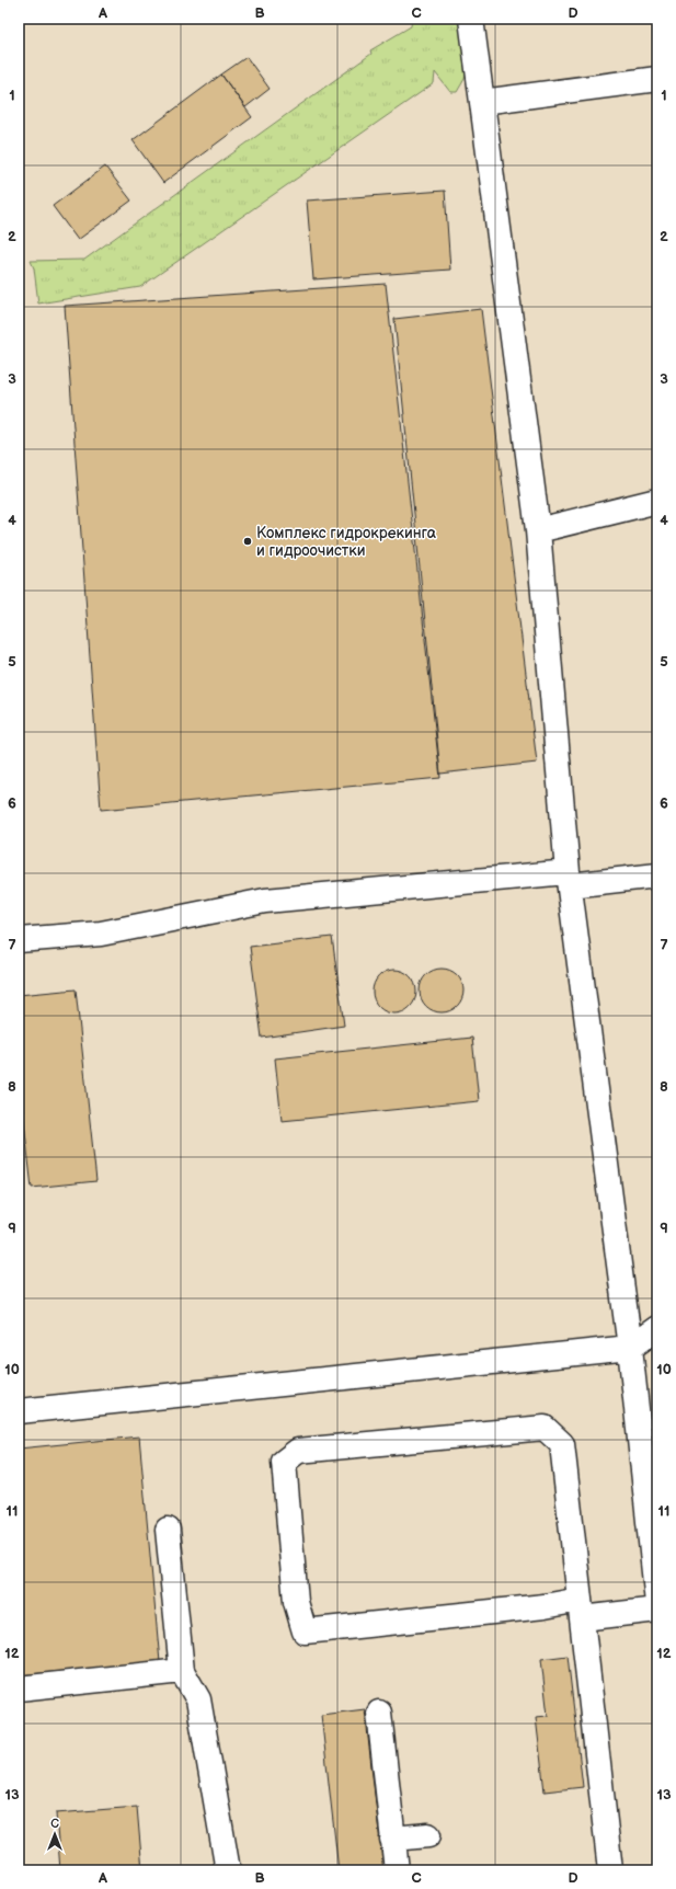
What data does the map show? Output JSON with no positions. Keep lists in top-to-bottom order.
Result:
{
  "places": ["Комплекс гидрокрекинга и гидроочистки"],
  "north": "top",
  "grid": {
    "columns": [
      "A",
      "B",
      "C",
      "D"
    ],
    "rows": [
      "1",
      "2",
      "3",
      "4",
      "5",
      "6",
      "7",
      "8",
      "9",
      "10",
      "11",
      "12",
      "13"
    ]
  }
}
